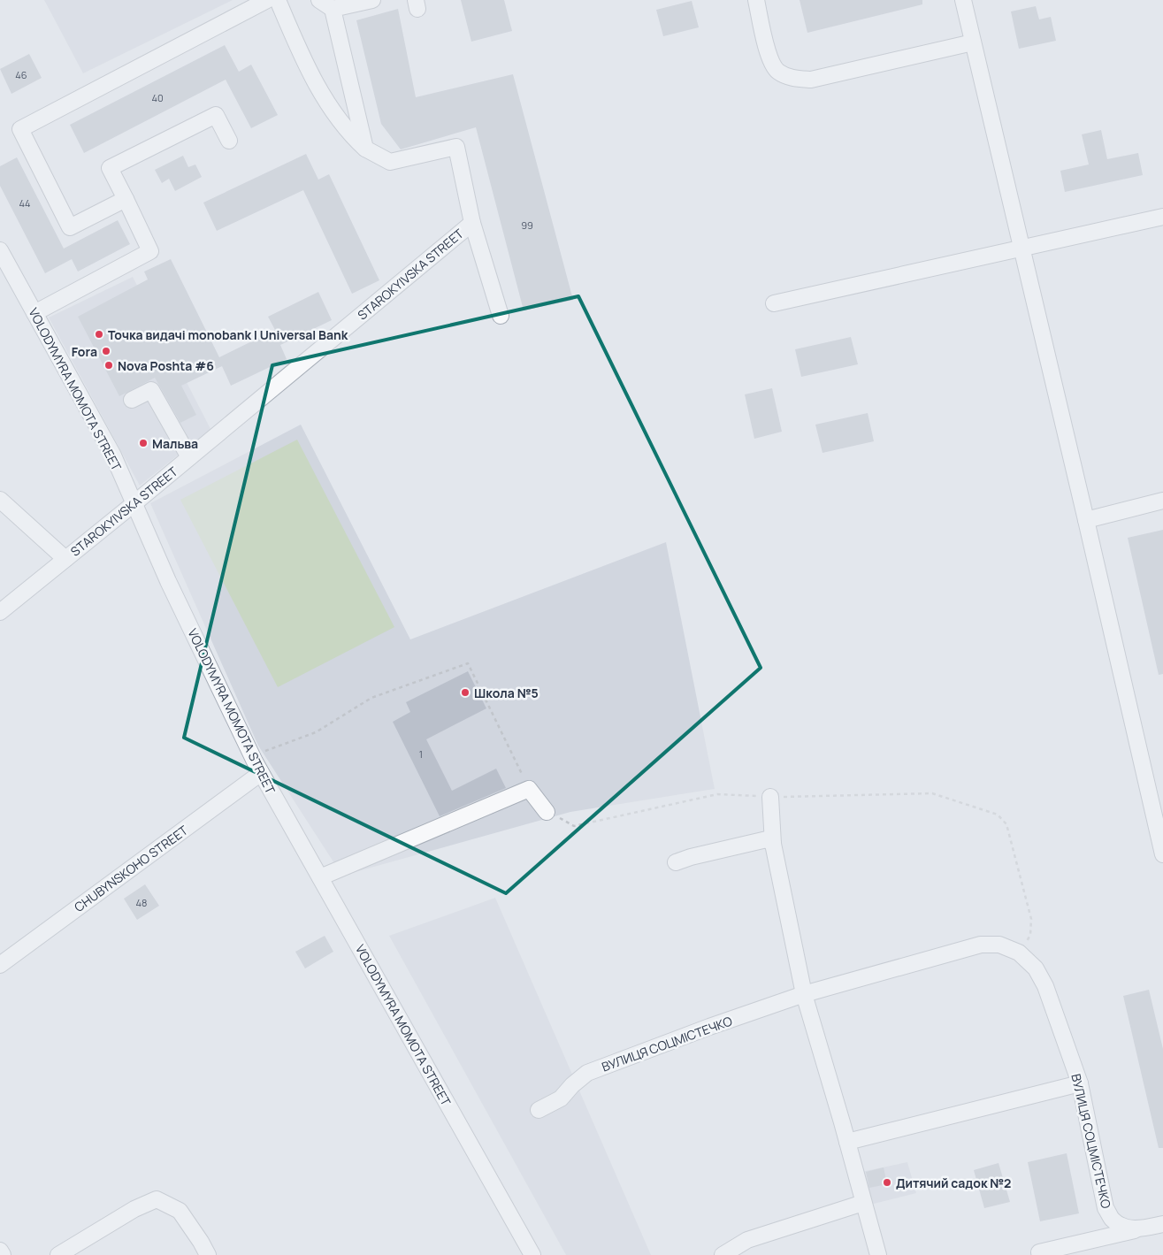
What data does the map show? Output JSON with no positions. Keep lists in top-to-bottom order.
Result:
{
  "streets": {
    "street": [
      "STAROKYIVSKA STREET",
      "VOLODYMYRA MOMOTA STREET",
      "CHUBYNSKOHO STREET",
      "ВУЛИЦЯ СОЦМІСТЕЧКО"
    ]
  },
  "crossings": [
    ["STAROKYIVSKA STREET", "VOLODYMYRA MOMOTA STREET"],
    ["VOLODYMYRA MOMOTA STREET", "CHUBYNSKOHO STREET"]
  ],
  "places": [
    "Точка видачі monobank | Universal Bank",
    "Fora",
    "Nova Poshta #6",
    "Мальва",
    "Школа №5",
    "Дитячий садок №2"
  ],
  "house_numbers": [
    "46",
    "40",
    "44",
    "99",
    "1",
    "48"
  ]
}
